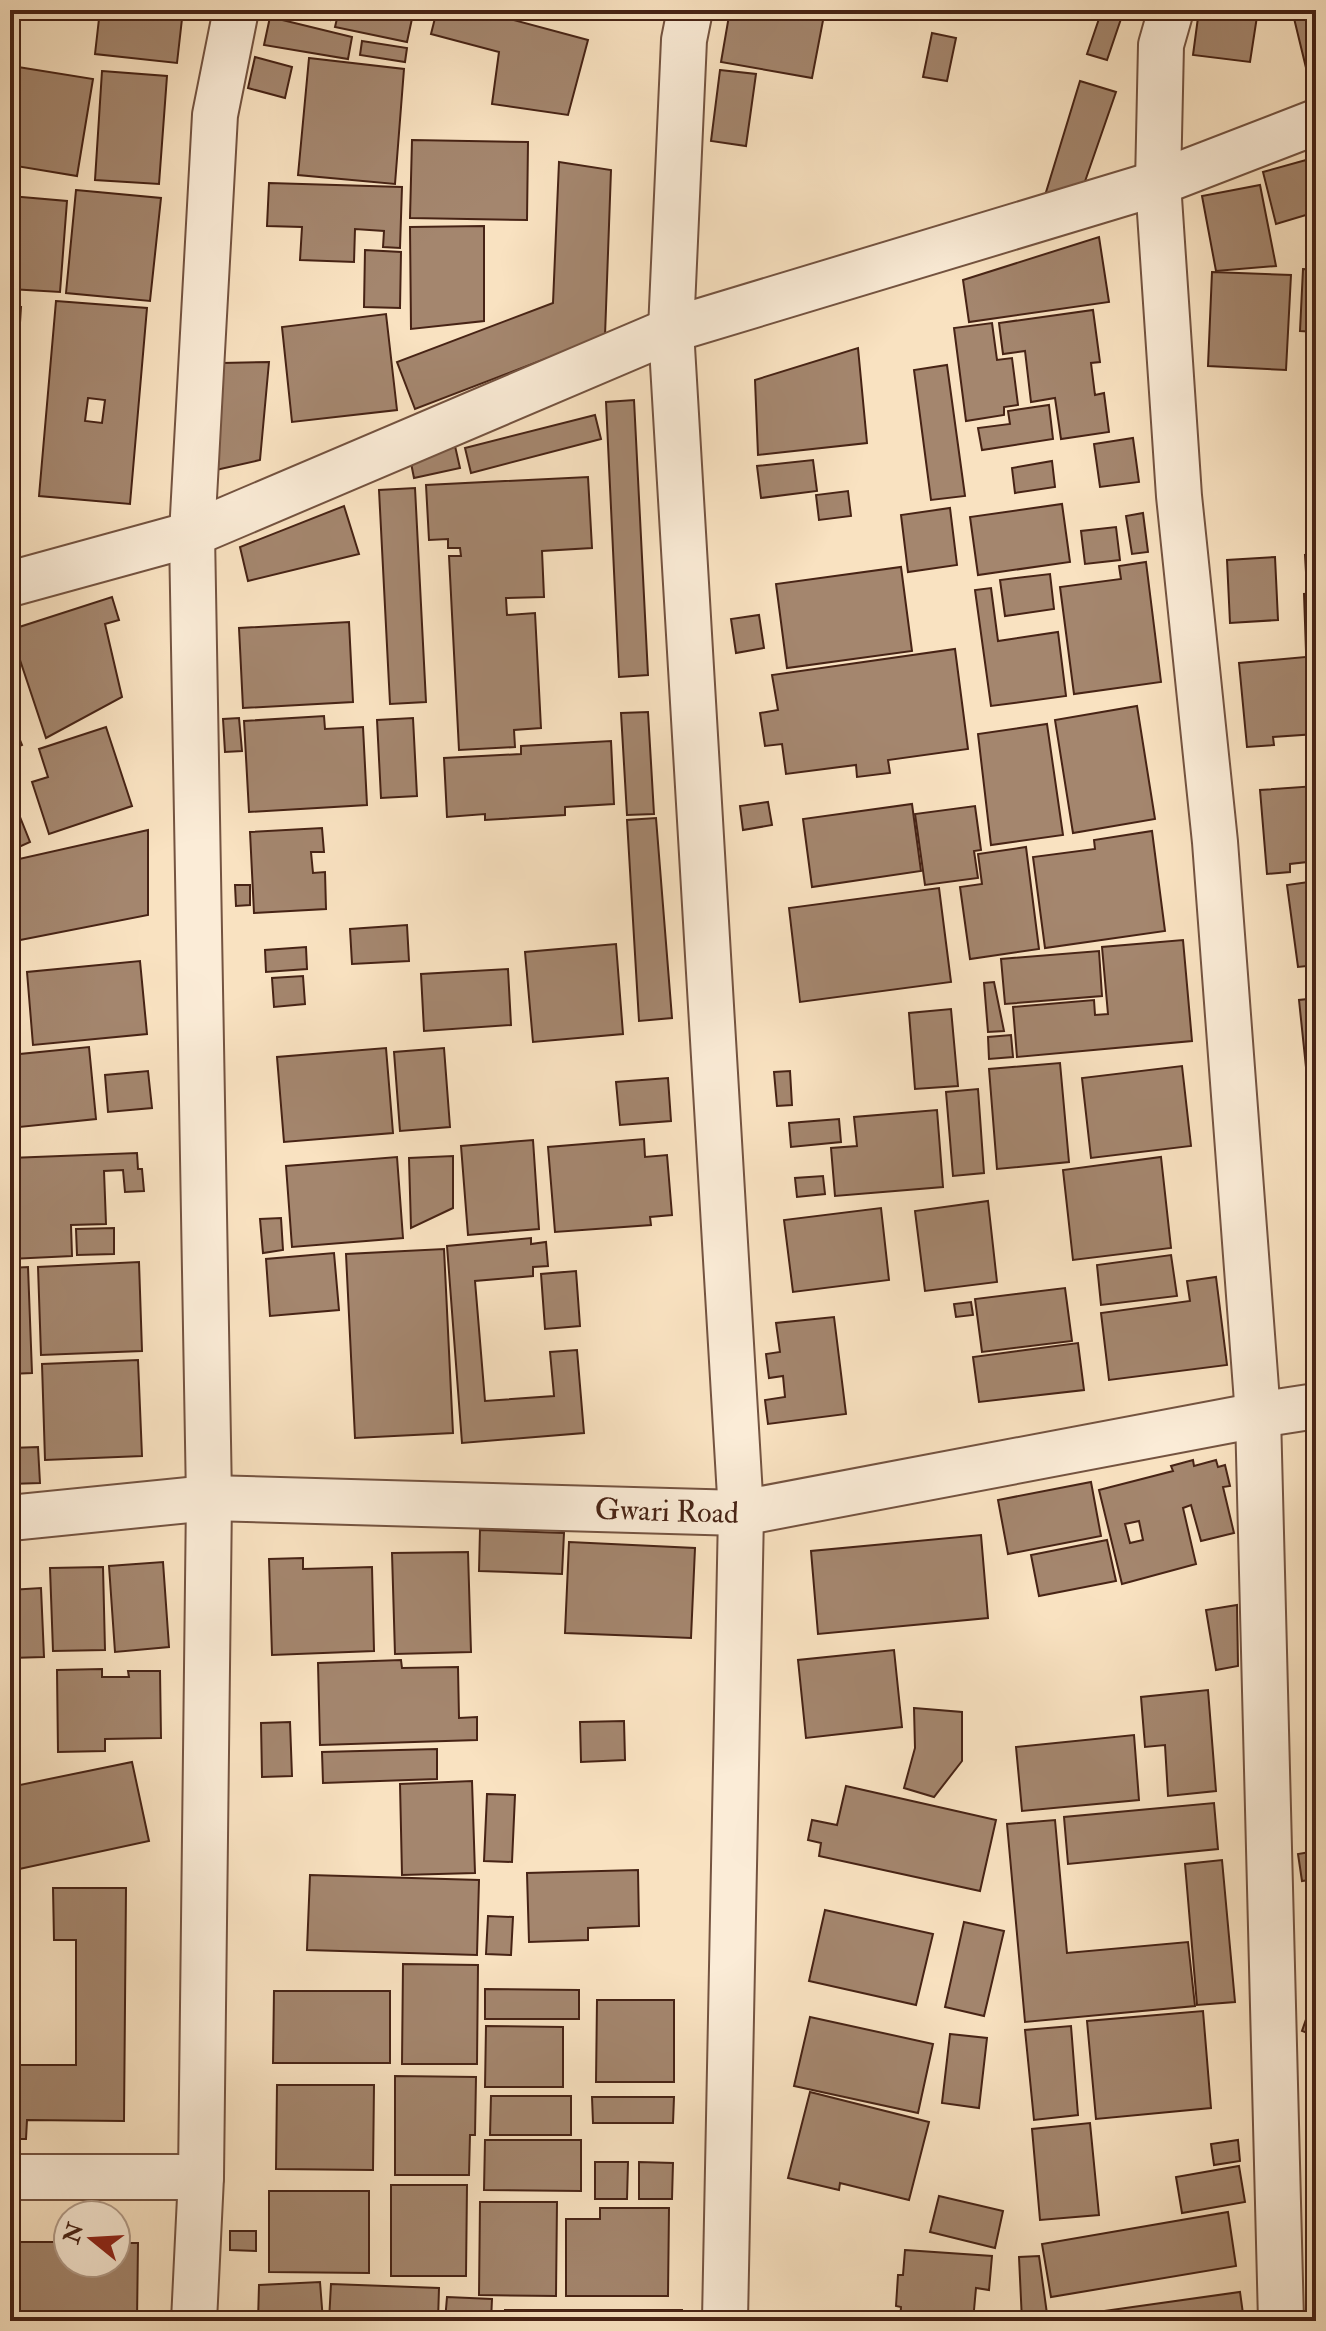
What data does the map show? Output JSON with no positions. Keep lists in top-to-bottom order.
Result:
{
  "streets": {
    "street": ["Gwari Road"]
  },
  "north": "left"
}
